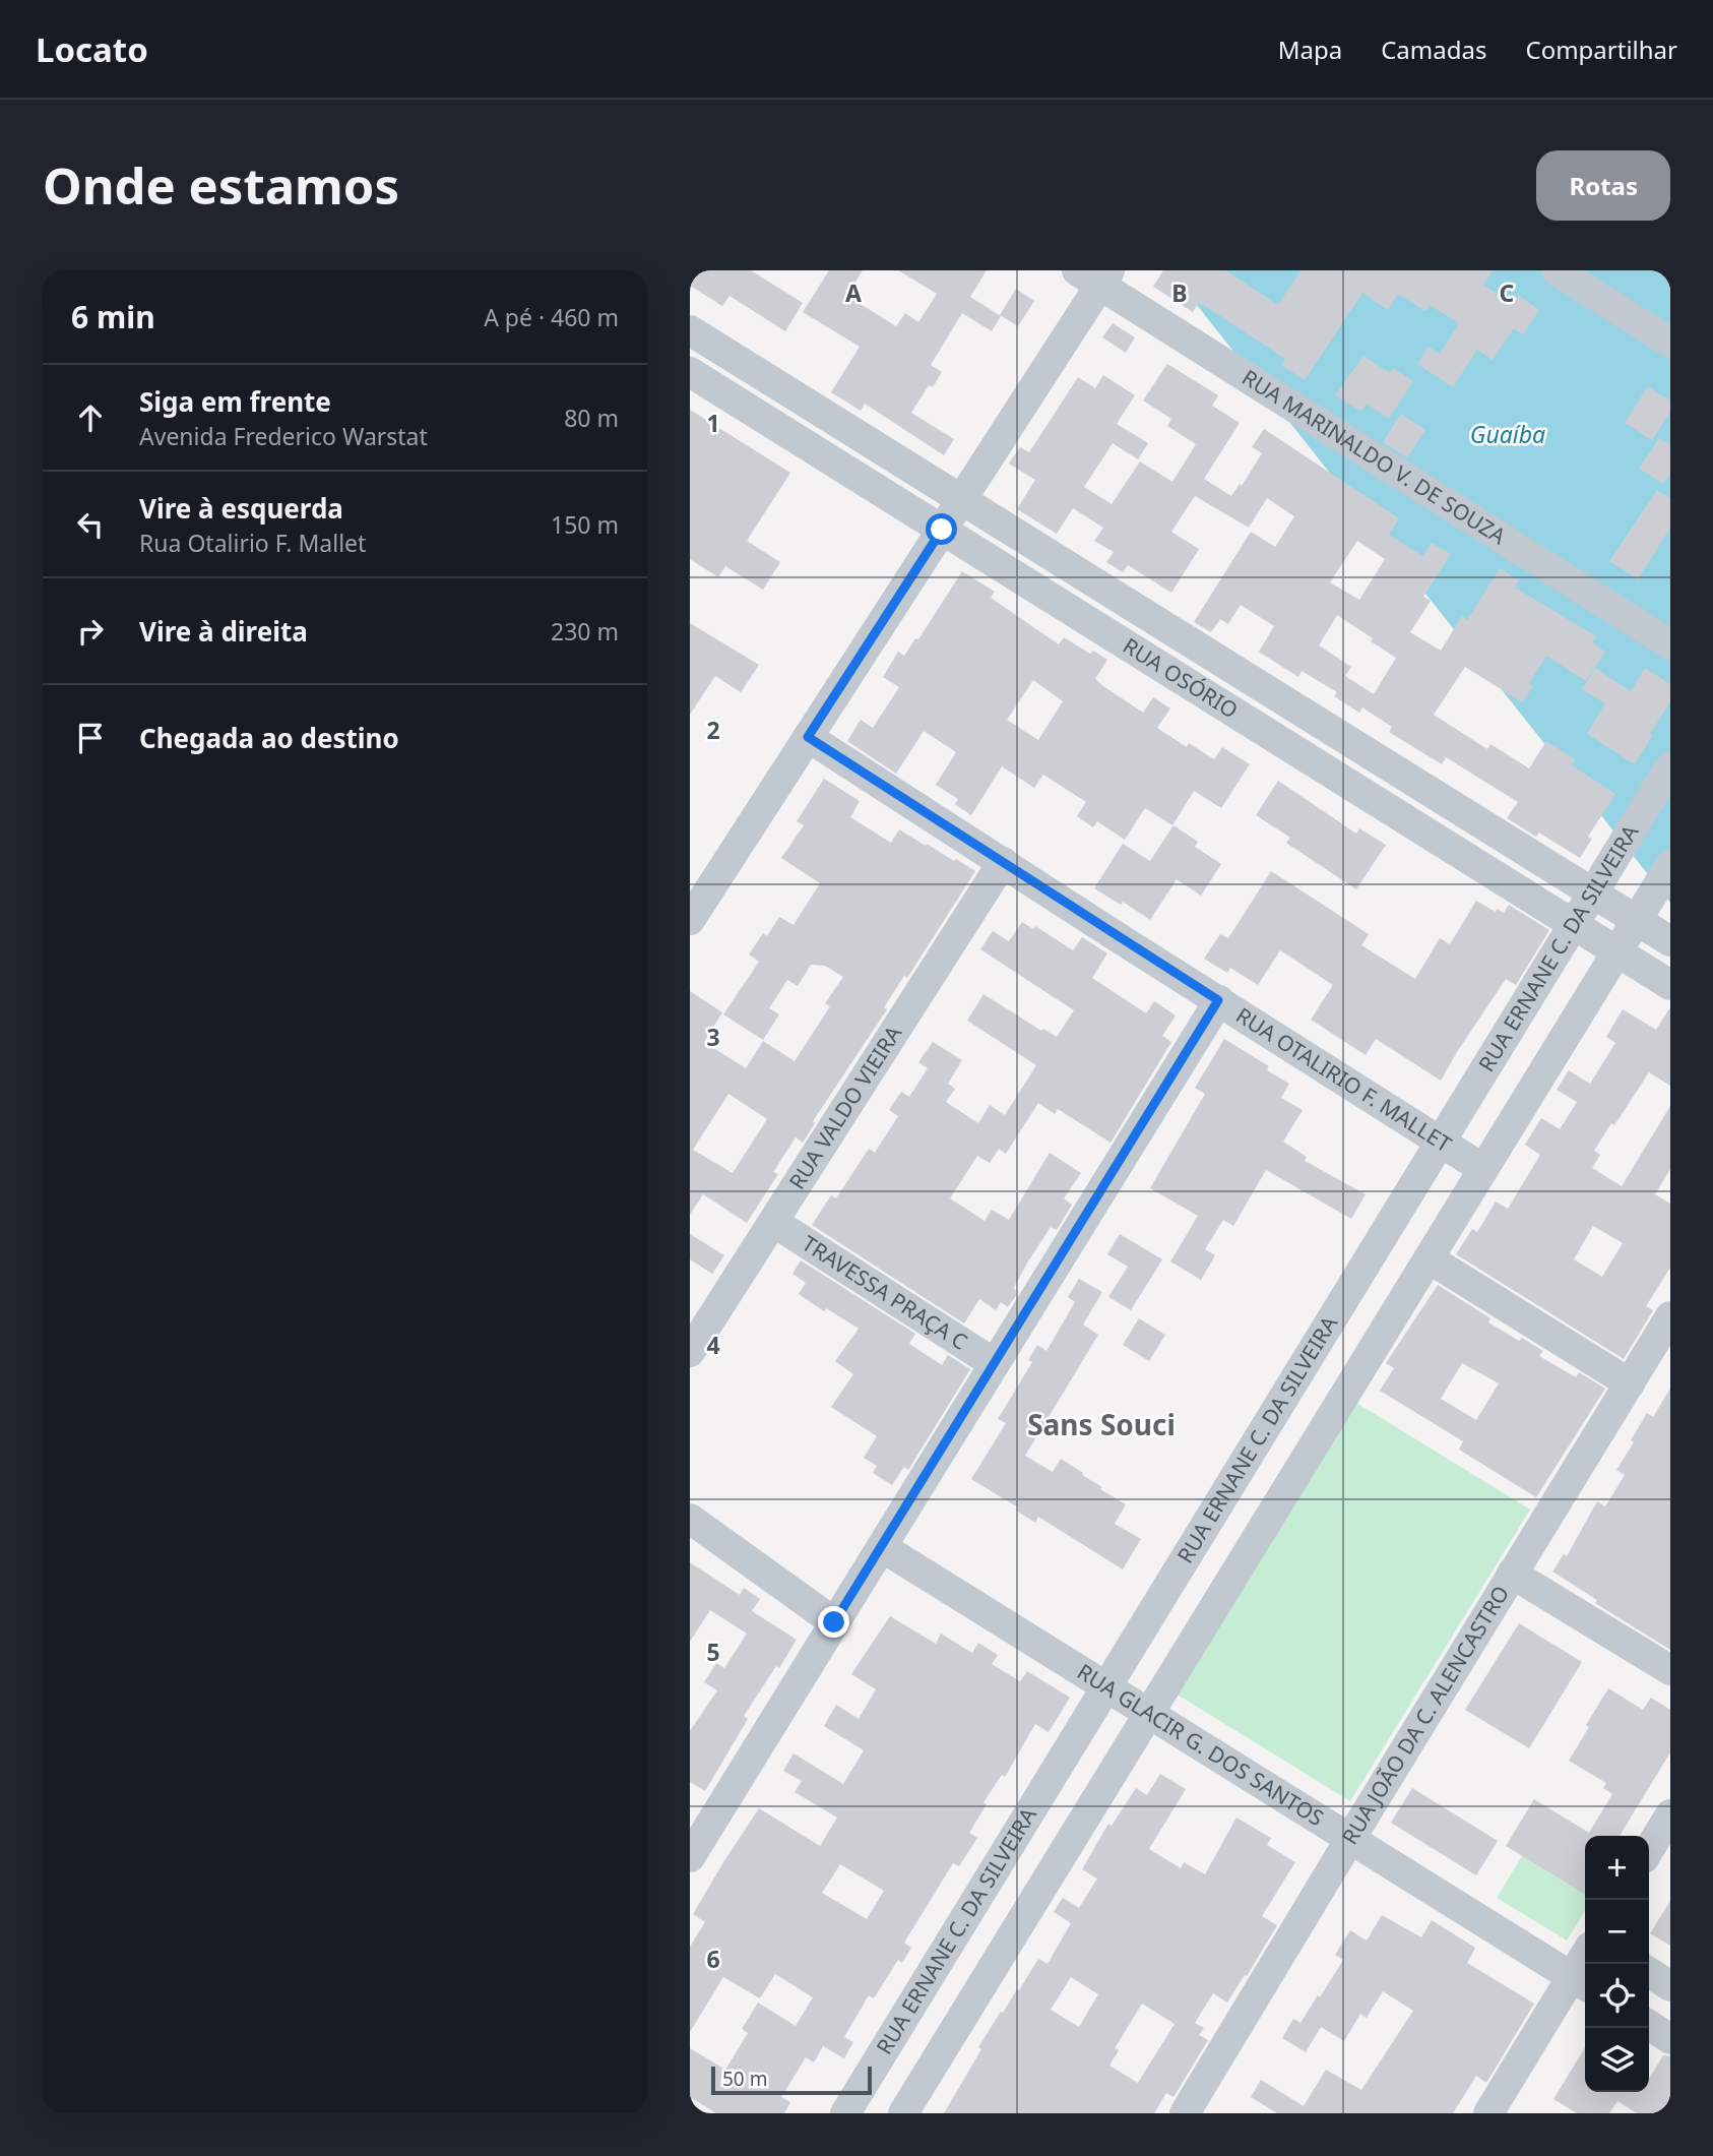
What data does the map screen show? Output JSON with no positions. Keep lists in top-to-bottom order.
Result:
{
  "streets": {
    "street": [
      "RUA MARINALDO V. DE SOUZA",
      "RUA OSÓRIO",
      "RUA ERNANE C. DA SILVEIRA",
      "RUA OTALIRIO F. MALLET",
      "RUA VALDO VIEIRA",
      "TRAVESSA PRAÇA C",
      "RUA JOÃO DA C. ALENCASTRO",
      "RUA GLACIR G. DOS SANTOS"
    ]
  },
  "crossings": [
    ["RUA OSÓRIO", "RUA ERNANE C. DA SILVEIRA"],
    ["RUA ERNANE C. DA SILVEIRA", "RUA OTALIRIO F. MALLET"],
    ["RUA ERNANE C. DA SILVEIRA", "RUA GLACIR G. DOS SANTOS"],
    ["RUA OTALIRIO F. MALLET", "RUA VALDO VIEIRA"],
    ["RUA VALDO VIEIRA", "TRAVESSA PRAÇA C"],
    ["RUA JOÃO DA C. ALENCASTRO", "RUA GLACIR G. DOS SANTOS"]
  ],
  "districts": ["Sans Souci"],
  "water": ["Guaíba"],
  "scale_bar": "50 m",
  "page": {
    "header": "Locato",
    "nav": ["Mapa", "Camadas", "Compartilhar"],
    "buttons": "Rotas",
    "title": "Onde estamos",
    "heading": ["6 min", "A pé · 460 m"],
    "list": [
      ["Siga em frente", "Avenida Frederico Warstat", "80 m"],
      ["Vire à esquerda", "Rua Otalirio F. Mallet", "150 m"],
      ["Vire à direita", "230 m"],
      "Chegada ao destino"
    ],
    "map_buttons": ["+", "−"],
    "scale": "50 m"
  },
  "grid": {
    "columns": ["A", "B", "C"],
    "rows": [
      "1",
      "2",
      "3",
      "4",
      "5",
      "6"
    ]
  }
}
